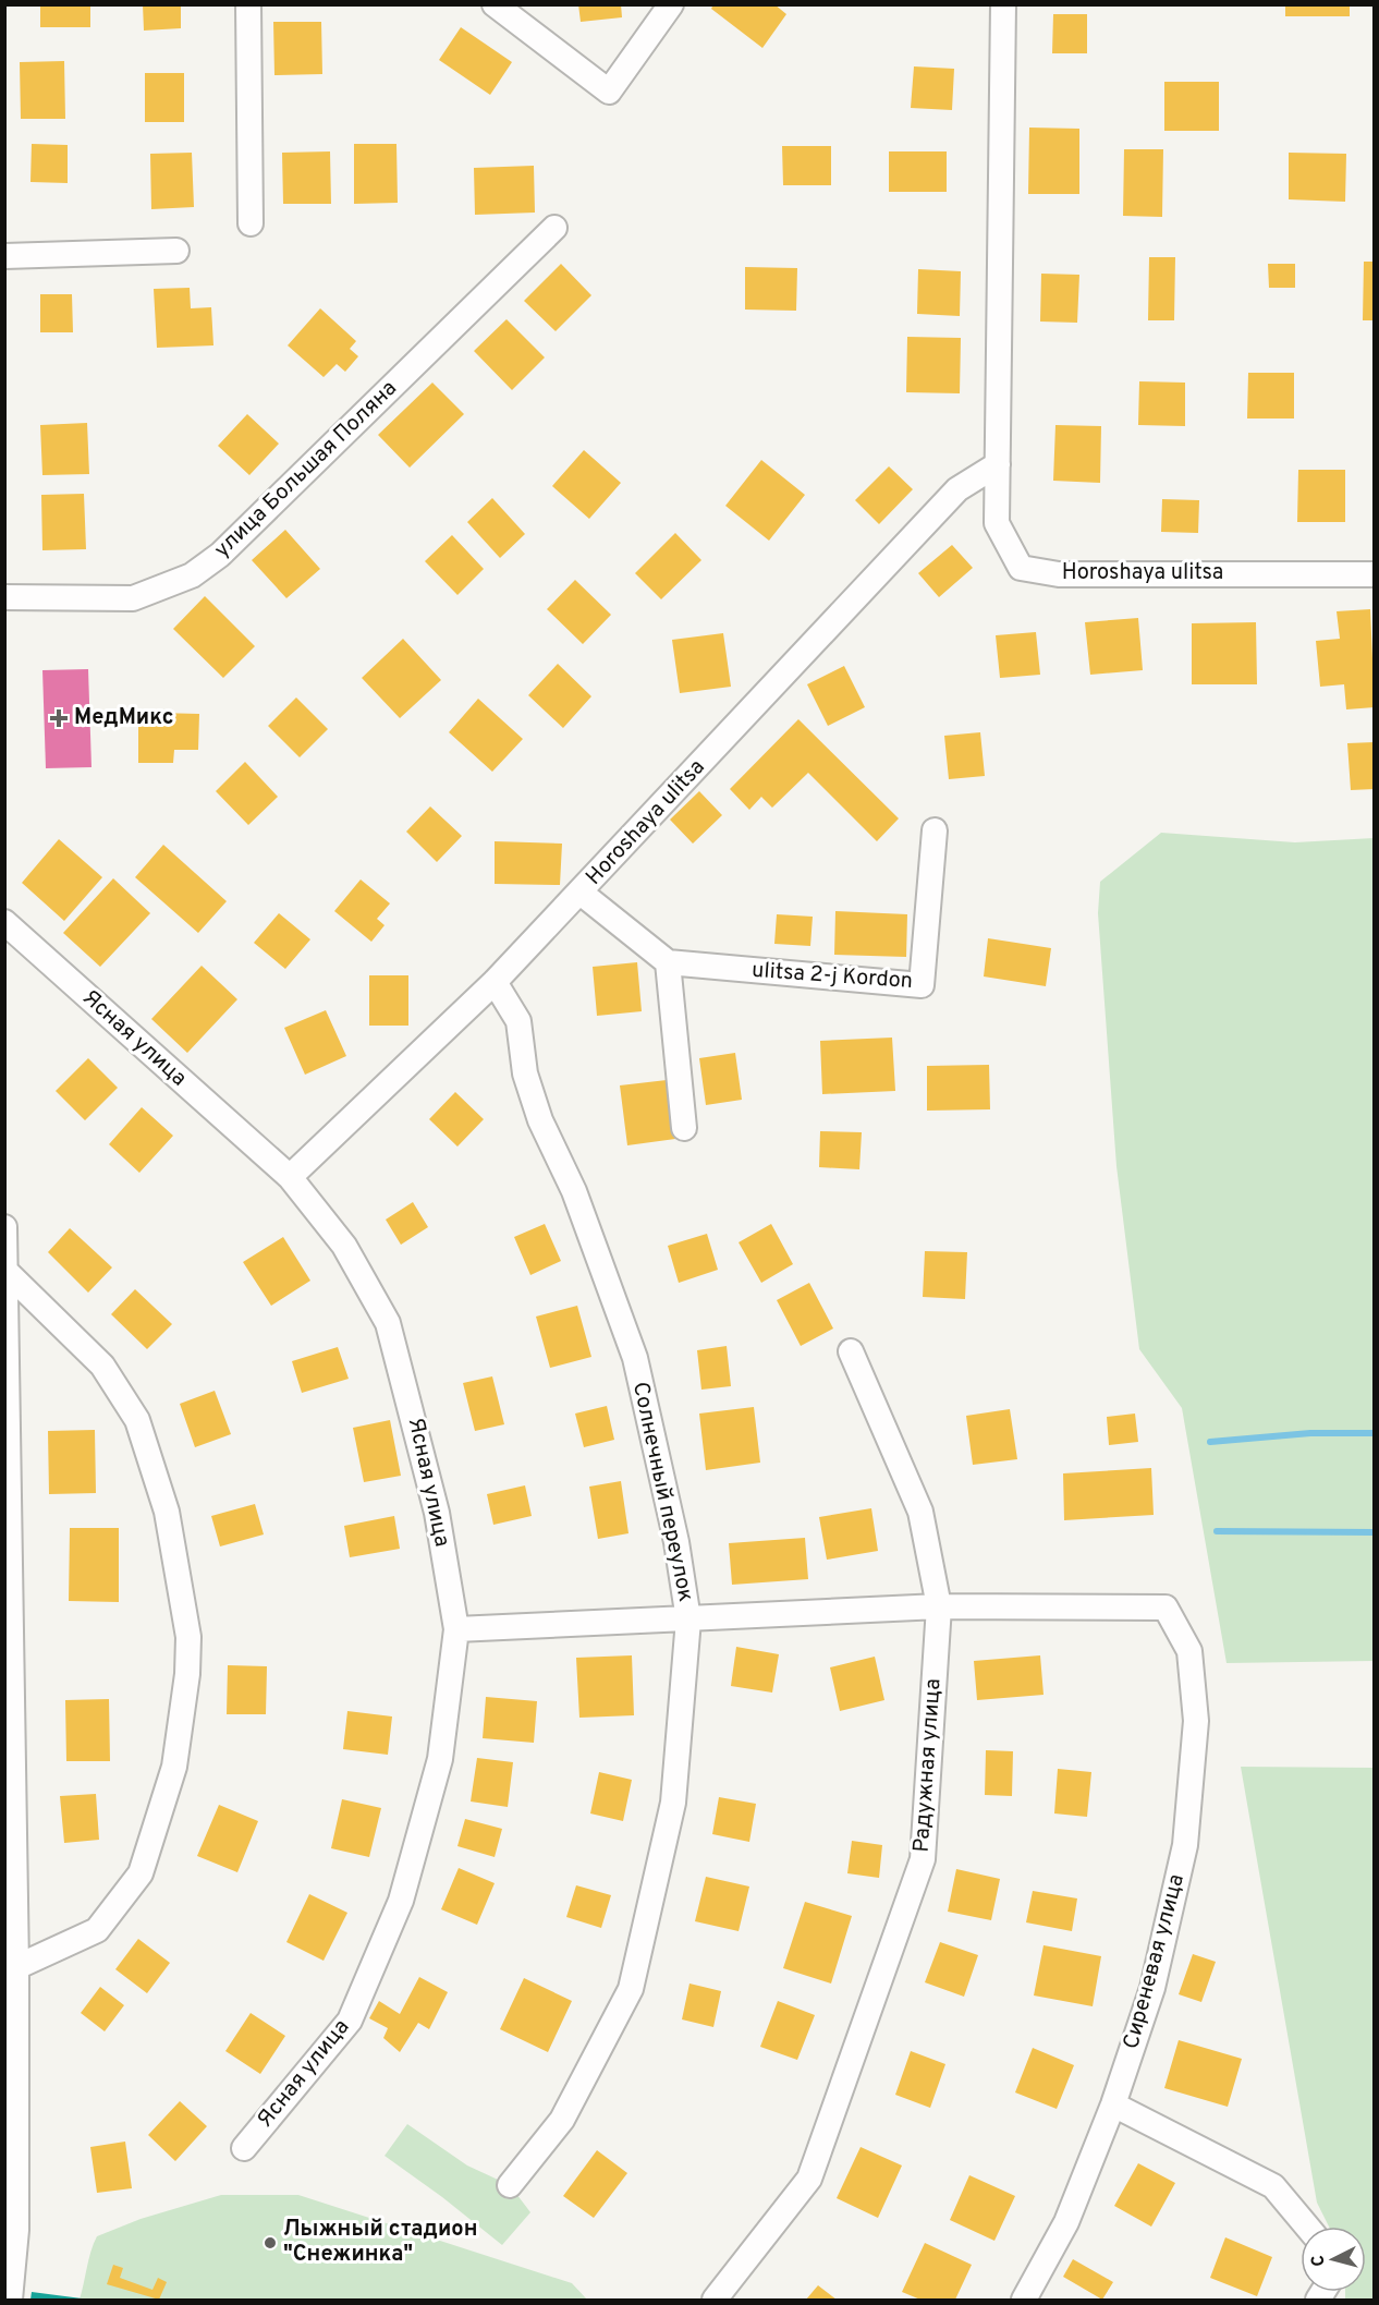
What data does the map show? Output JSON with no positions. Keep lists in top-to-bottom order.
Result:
{
  "streets": {
    "street": [
      "улица Большая Поляна",
      "Horoshaya ulitsa",
      "ulitsa 2-j Kordon",
      "Ясная улица",
      "Солнечный переулок",
      "Радужная улица",
      "Сиреневая улица"
    ]
  },
  "crossings": [
    ["Horoshaya ulitsa", "Ясная улица"],
    ["Horoshaya ulitsa", "Солнечный переулок"],
    ["Радужная улица", "Сиреневая улица"]
  ],
  "places": {
    "health": ["МедМикс"],
    "other": ["Лыжный стадион \"Снежинка\""]
  },
  "north": "left"
}
